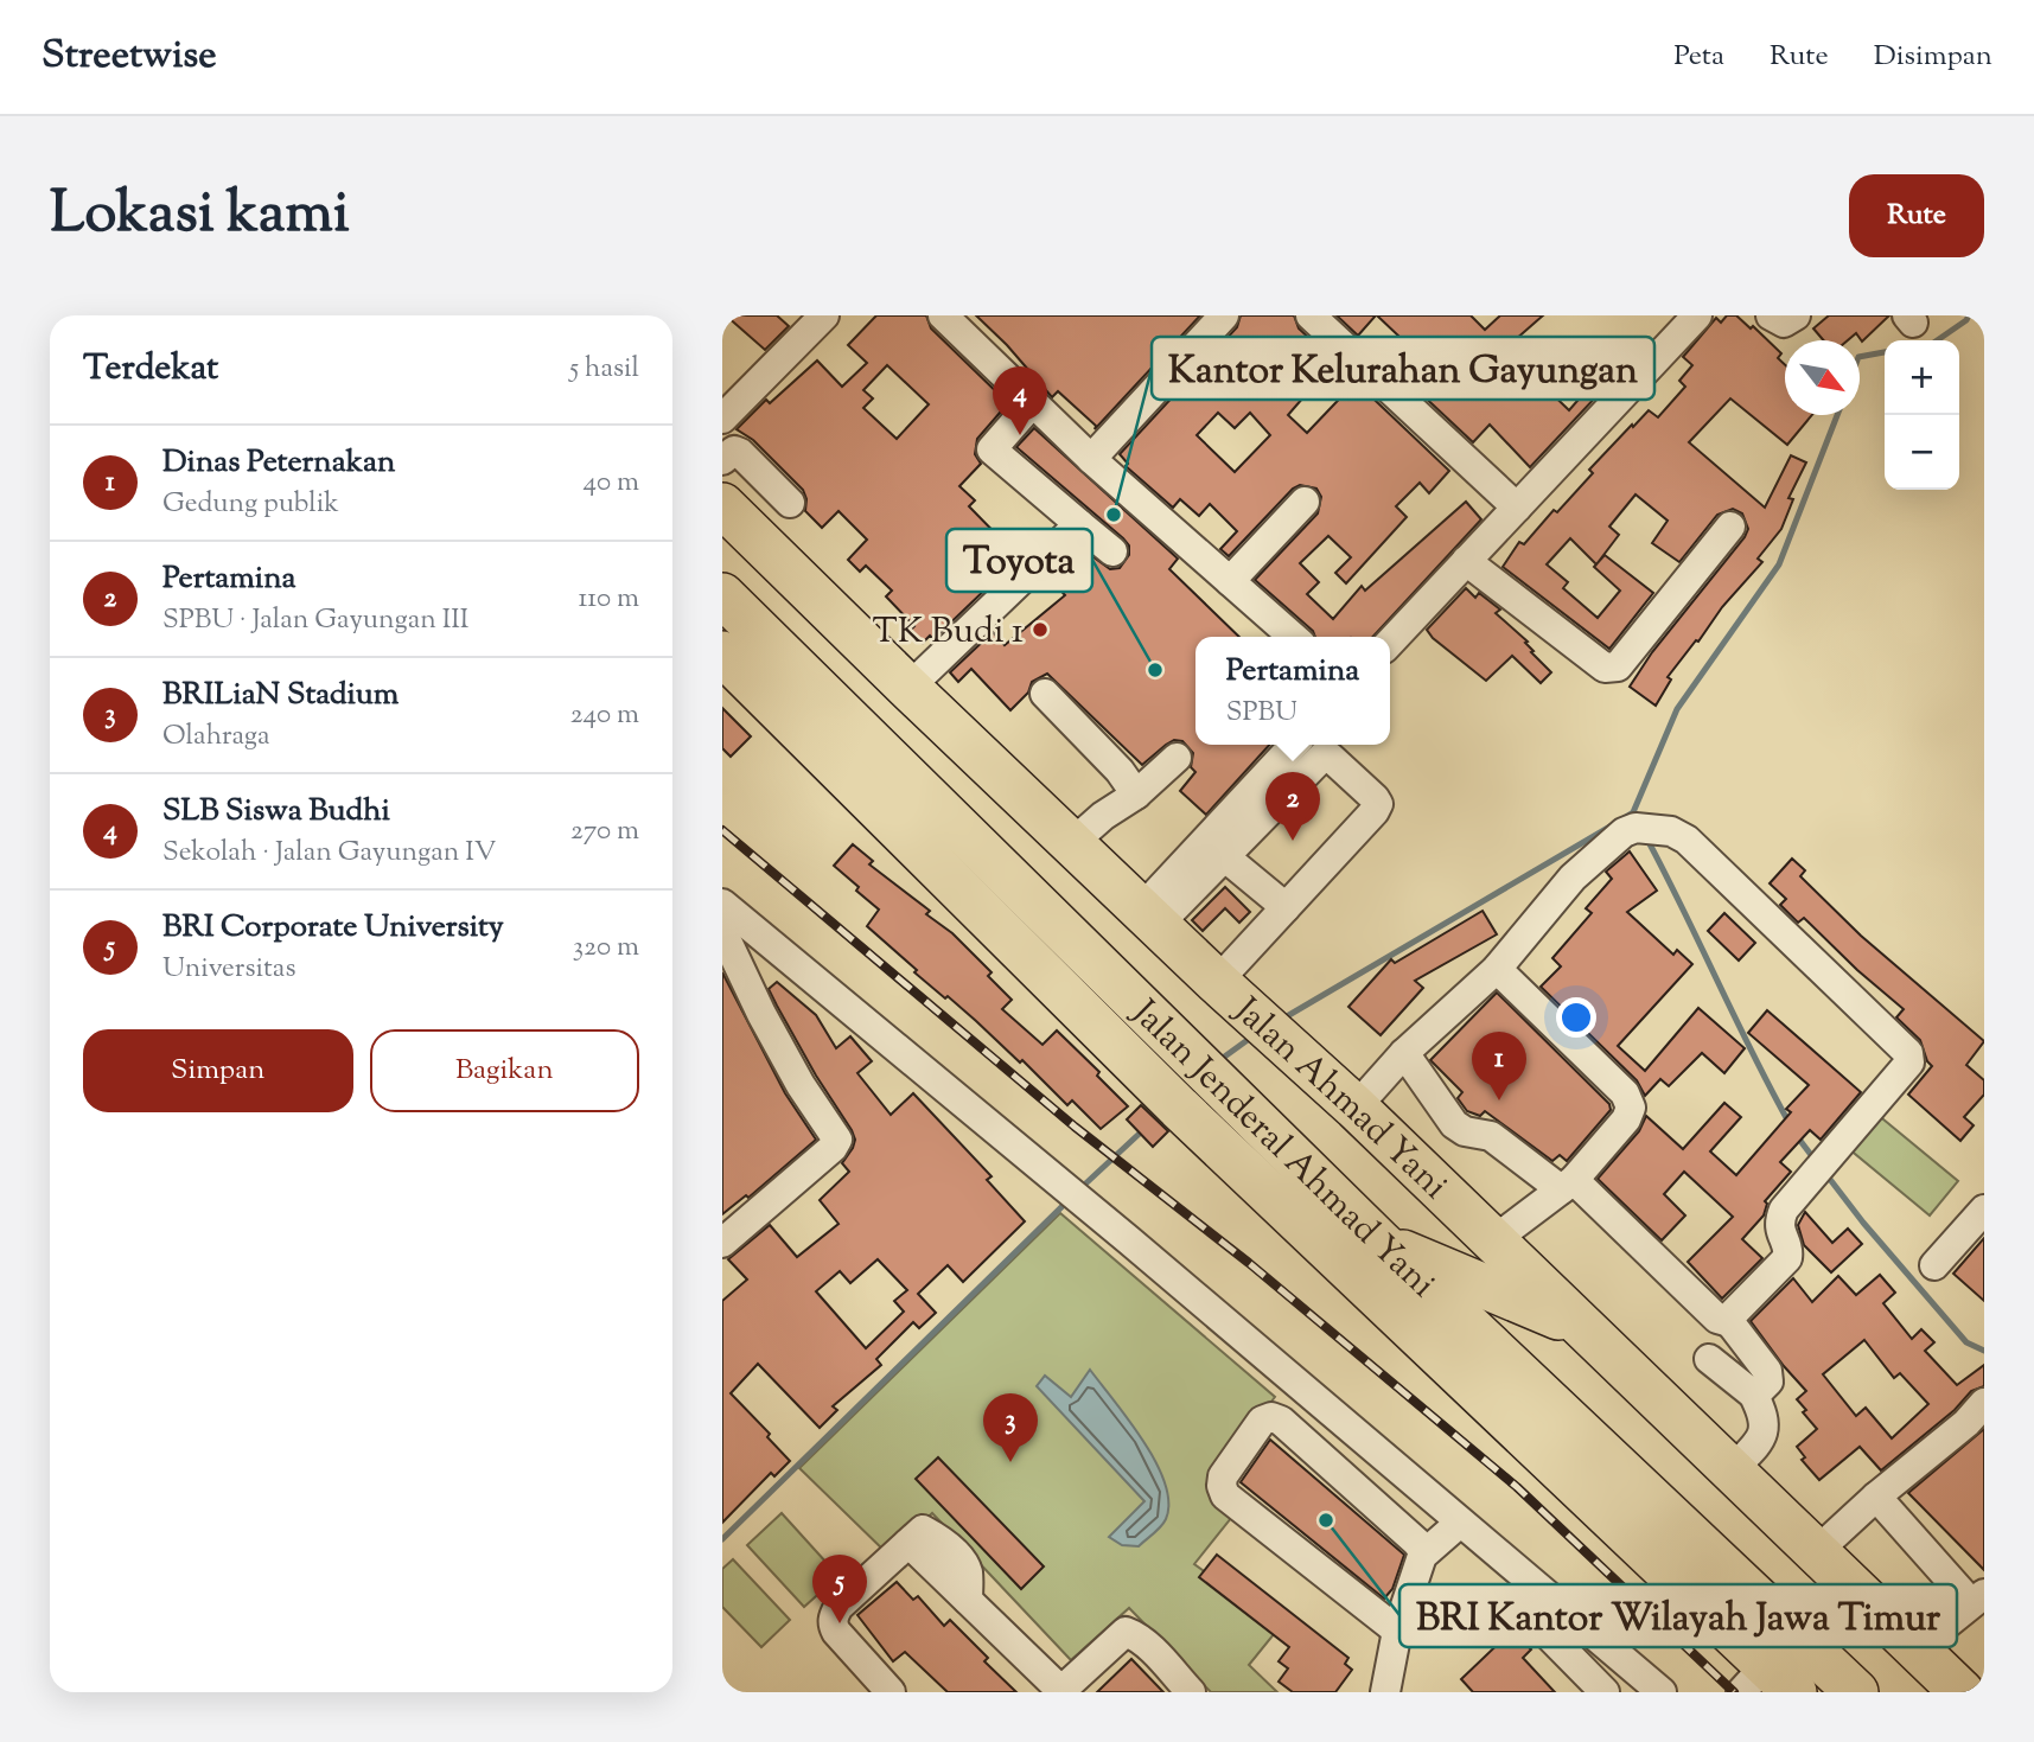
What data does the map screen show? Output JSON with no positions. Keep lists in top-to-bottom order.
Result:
{
  "streets": {
    "highway": ["Jalan Ahmad Yani", "Jalan Jenderal Ahmad Yani"]
  },
  "places": [
    "Kantor Kelurahan Gayungan",
    "TK Budi 1",
    "Toyota",
    "BRI Kantor Wilayah Jawa Timur"
  ],
  "north": "bottom right",
  "page": {
    "header": "Streetwise",
    "nav": ["Peta", "Rute", "Disimpan"],
    "title": "Lokasi kami",
    "buttons": [
      "Rute",
      ["Simpan", "Bagikan"]
    ],
    "heading": ["Terdekat", "5 hasil"],
    "map_buttons": ["+", "−"],
    "pins": [
      "4",
      "2",
      "1",
      "3",
      "5"
    ],
    "list": [
      {
        "mark": "1",
        "name": "Dinas Peternakan",
        "note": "Gedung publik",
        "value": "40 m"
      },
      {
        "mark": "2",
        "name": "Pertamina",
        "note": "SPBU · Jalan Gayungan III",
        "value": "110 m"
      },
      {
        "mark": "3",
        "name": "BRILiaN Stadium",
        "note": "Olahraga",
        "value": "240 m"
      },
      {
        "mark": "4",
        "name": "SLB Siswa Budhi",
        "note": "Sekolah · Jalan Gayungan IV",
        "value": "270 m"
      },
      {
        "mark": "5",
        "name": "BRI Corporate University",
        "note": "Universitas",
        "value": "320 m"
      }
    ],
    "popup": ["Pertamina", "SPBU"]
  }
}
